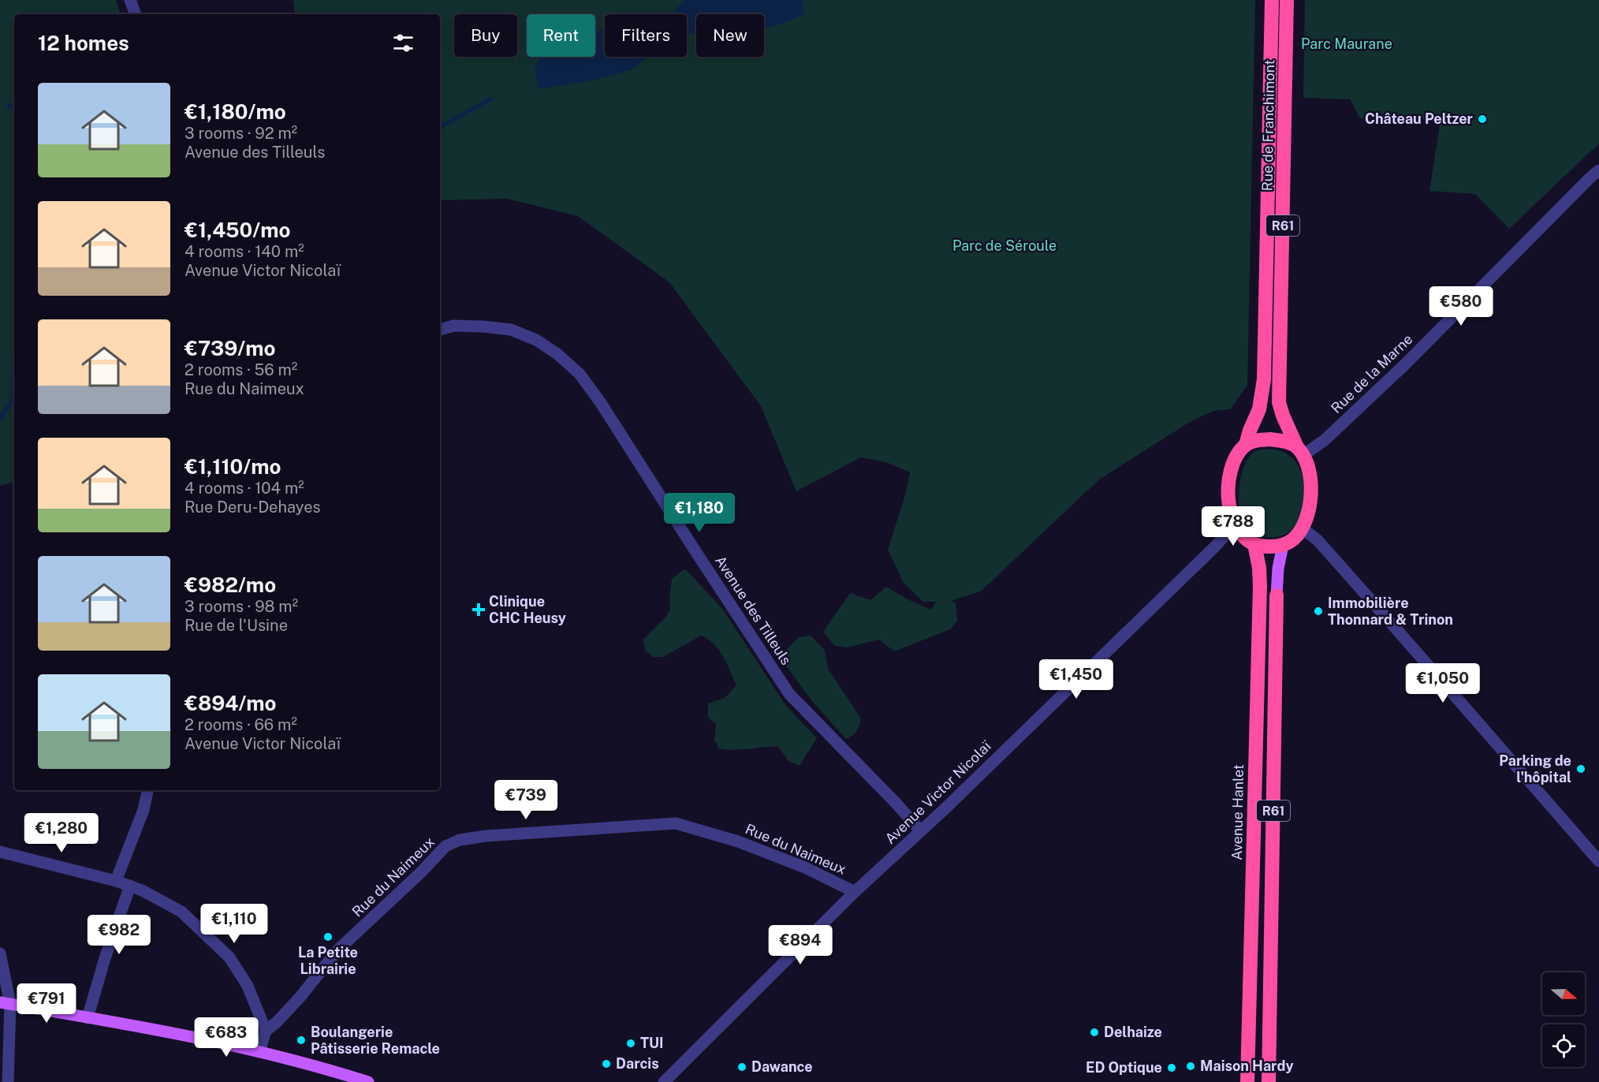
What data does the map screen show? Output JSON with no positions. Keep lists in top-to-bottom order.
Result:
{
  "streets": {
    "highway": ["Rue de Franchimont", "R61", "Avenue Hanlet"],
    "street": [
      "Rue de la Marne",
      "Avenue des Tilleuls",
      "Avenue Victor Nicolaï",
      "Rue du Naimeux"
    ]
  },
  "crossings": [
    ["Rue de Franchimont", "R61"],
    ["Rue de Franchimont", "Rue de la Marne"],
    ["Rue de Franchimont", "Avenue Victor Nicolaï"],
    ["Rue de Franchimont", "Avenue Hanlet"],
    ["R61", "Rue de la Marne"],
    ["R61", "Avenue Victor Nicolaï"],
    ["R61", "Avenue Hanlet"],
    ["Rue de la Marne", "Avenue Victor Nicolaï"],
    ["Rue de la Marne", "Avenue Hanlet"],
    ["Avenue des Tilleuls", "Avenue Victor Nicolaï"],
    ["Avenue Victor Nicolaï", "Avenue Hanlet"],
    ["Avenue Victor Nicolaï", "Rue du Naimeux"]
  ],
  "parks": ["Parc Maurane", "Parc de Séroule"],
  "places": {
    "other": [
      "Château Peltzer",
      "Immobilière Thonnard & Trinon",
      "Parking de l'hôpital",
      "La Petite Librairie",
      "Delhaize",
      "Boulangerie Pâtisserie Remacle",
      "TUI",
      "Darcis",
      "Maison Hardy",
      "Dawance",
      "ED Optique"
    ],
    "health": ["Clinique CHC Heusy"]
  },
  "north": "right",
  "page": {
    "chip": [
      "Buy",
      "Rent",
      "Filters",
      "New"
    ],
    "heading": "12 homes",
    "list": [
      {
        "name": "€1,180/mo",
        "note": "3 rooms · 92 m² · Avenue des Tilleuls"
      },
      {
        "name": "€1,450/mo",
        "note": "4 rooms · 140 m² · Avenue Victor Nicolaï"
      },
      {
        "name": "€739/mo",
        "note": "2 rooms · 56 m² · Rue du Naimeux"
      },
      {
        "name": "€1,110/mo",
        "note": "4 rooms · 104 m² · Rue Deru-Dehayes"
      },
      {
        "name": "€982/mo",
        "note": "3 rooms · 98 m² · Rue de l'Usine"
      },
      {
        "name": "€894/mo",
        "note": "2 rooms · 66 m² · Avenue Victor Nicolaï"
      }
    ],
    "price": [
      "€580",
      "€1,180",
      "€788",
      "€1,450",
      "€1,050",
      "€739",
      "€1,280",
      "€1,110",
      "€982",
      "€894",
      "€791",
      "€683"
    ]
  }
}
